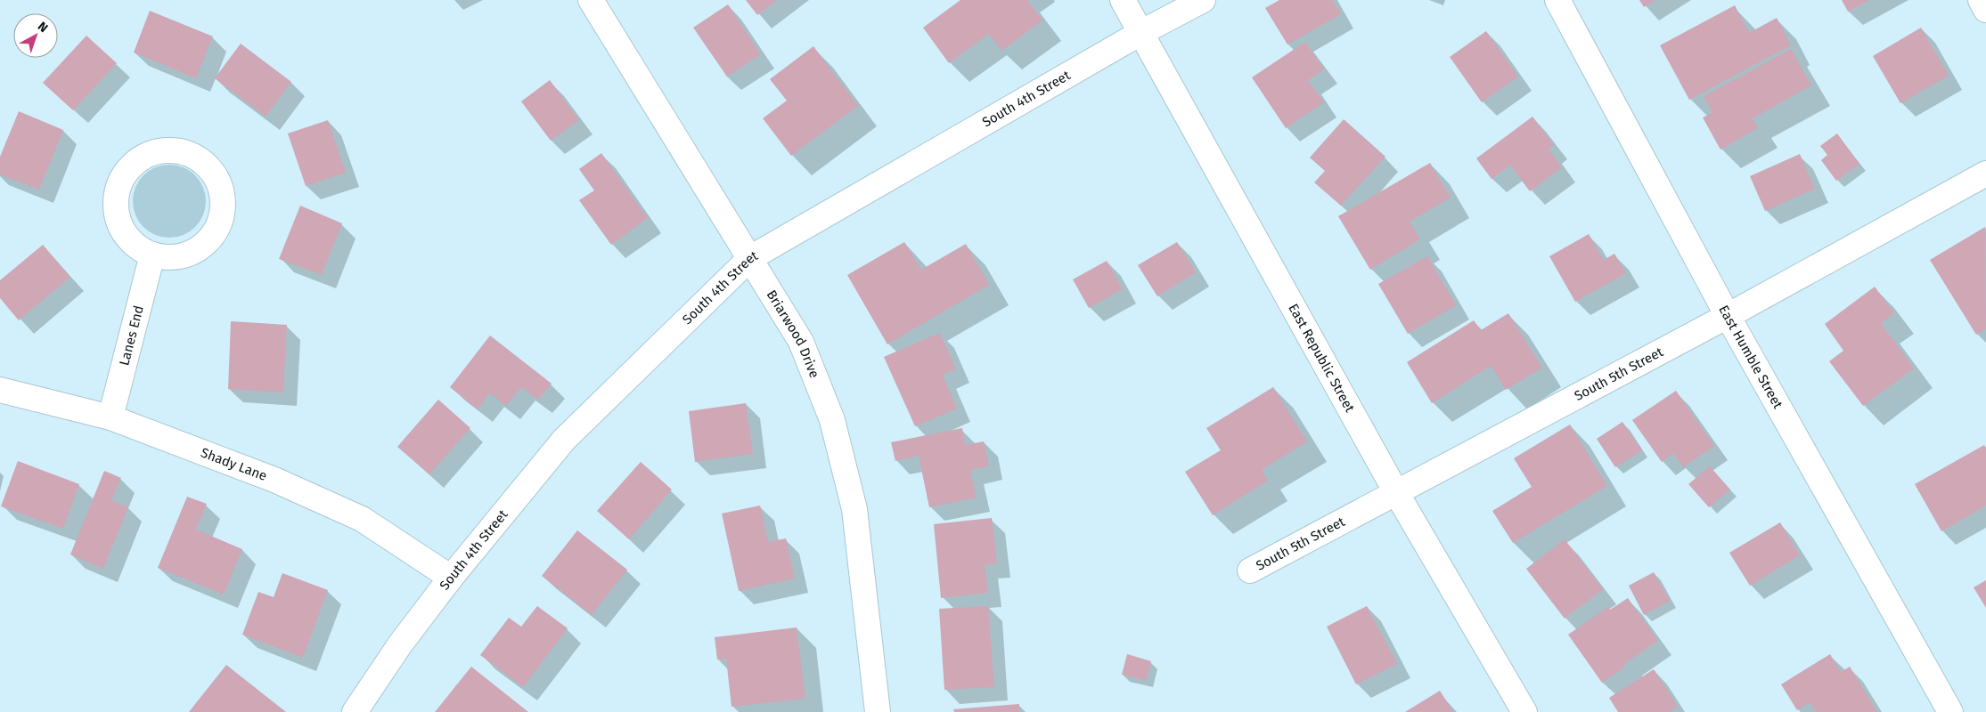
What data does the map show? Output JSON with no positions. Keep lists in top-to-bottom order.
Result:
{
  "streets": {
    "street": [
      "South 4th Street",
      "Briarwood Drive",
      "Lanes End",
      "East Republic Street",
      "East Humble Street",
      "South 5th Street",
      "Shady Lane"
    ]
  },
  "crossings": [
    ["South 4th Street", "Briarwood Drive"],
    ["South 4th Street", "East Republic Street"],
    ["South 4th Street", "Shady Lane"],
    ["Lanes End", "Shady Lane"],
    ["East Republic Street", "South 5th Street"],
    ["East Humble Street", "South 5th Street"]
  ],
  "north": "top right"
}
